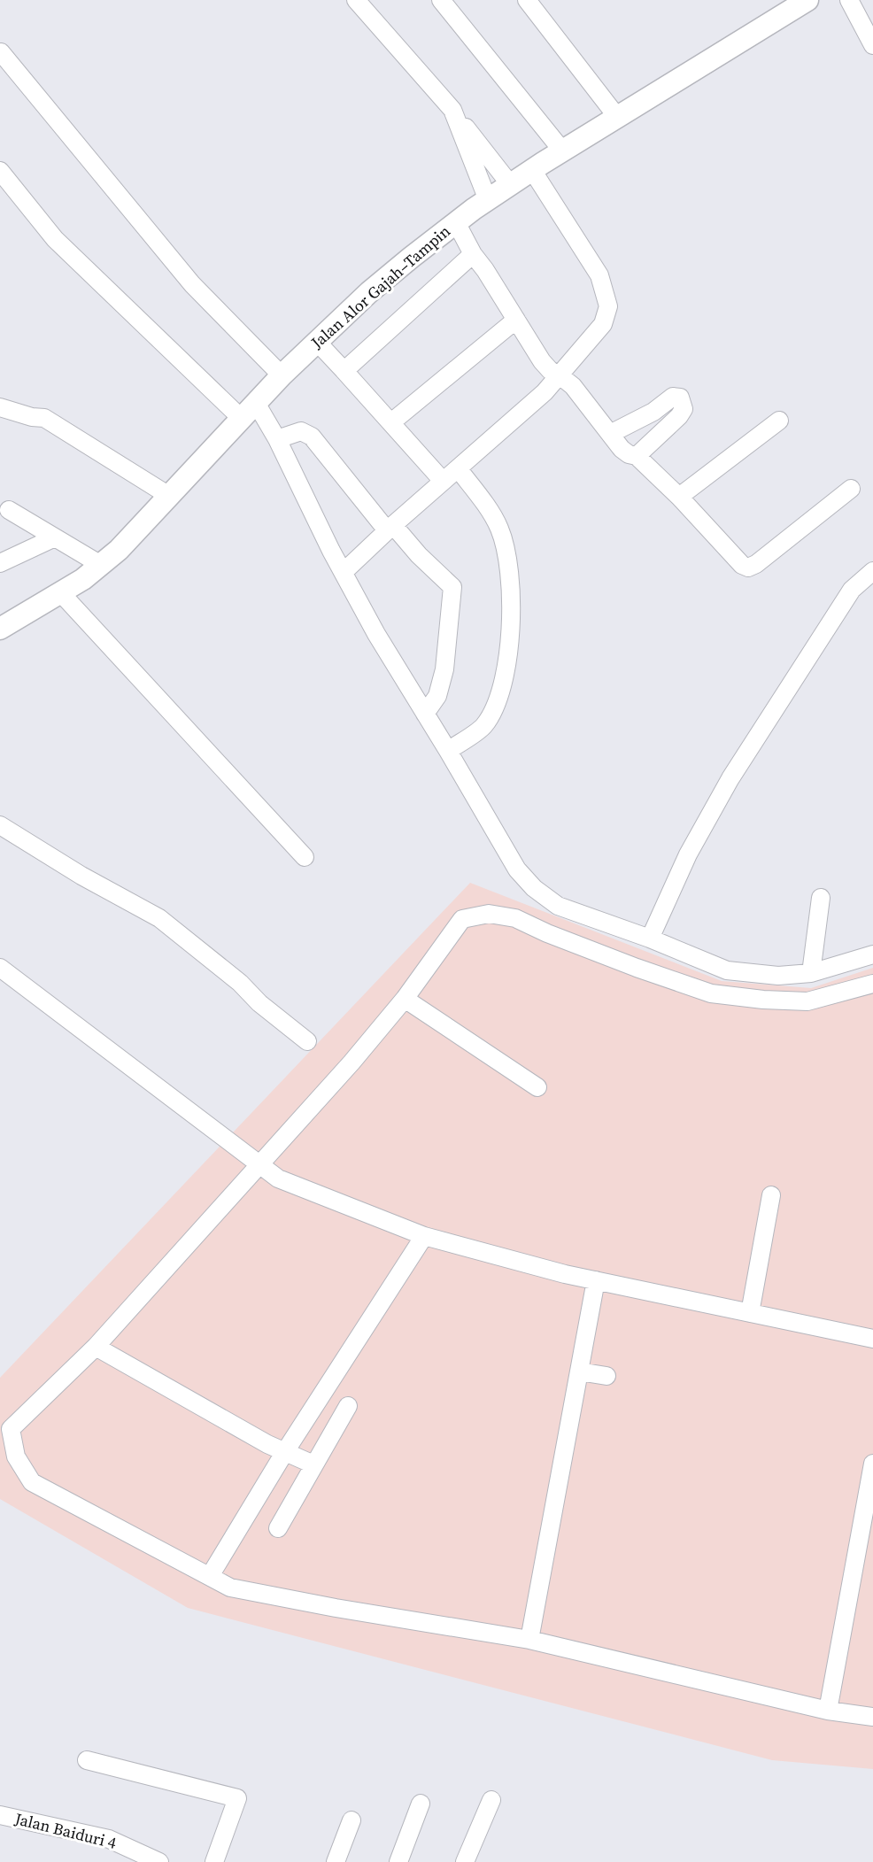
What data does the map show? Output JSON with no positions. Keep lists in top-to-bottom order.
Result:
{
  "streets": {
    "main road": ["Jalan Alor Gajah–Tampin"],
    "street": ["Jalan Baiduri 4"]
  }
}
